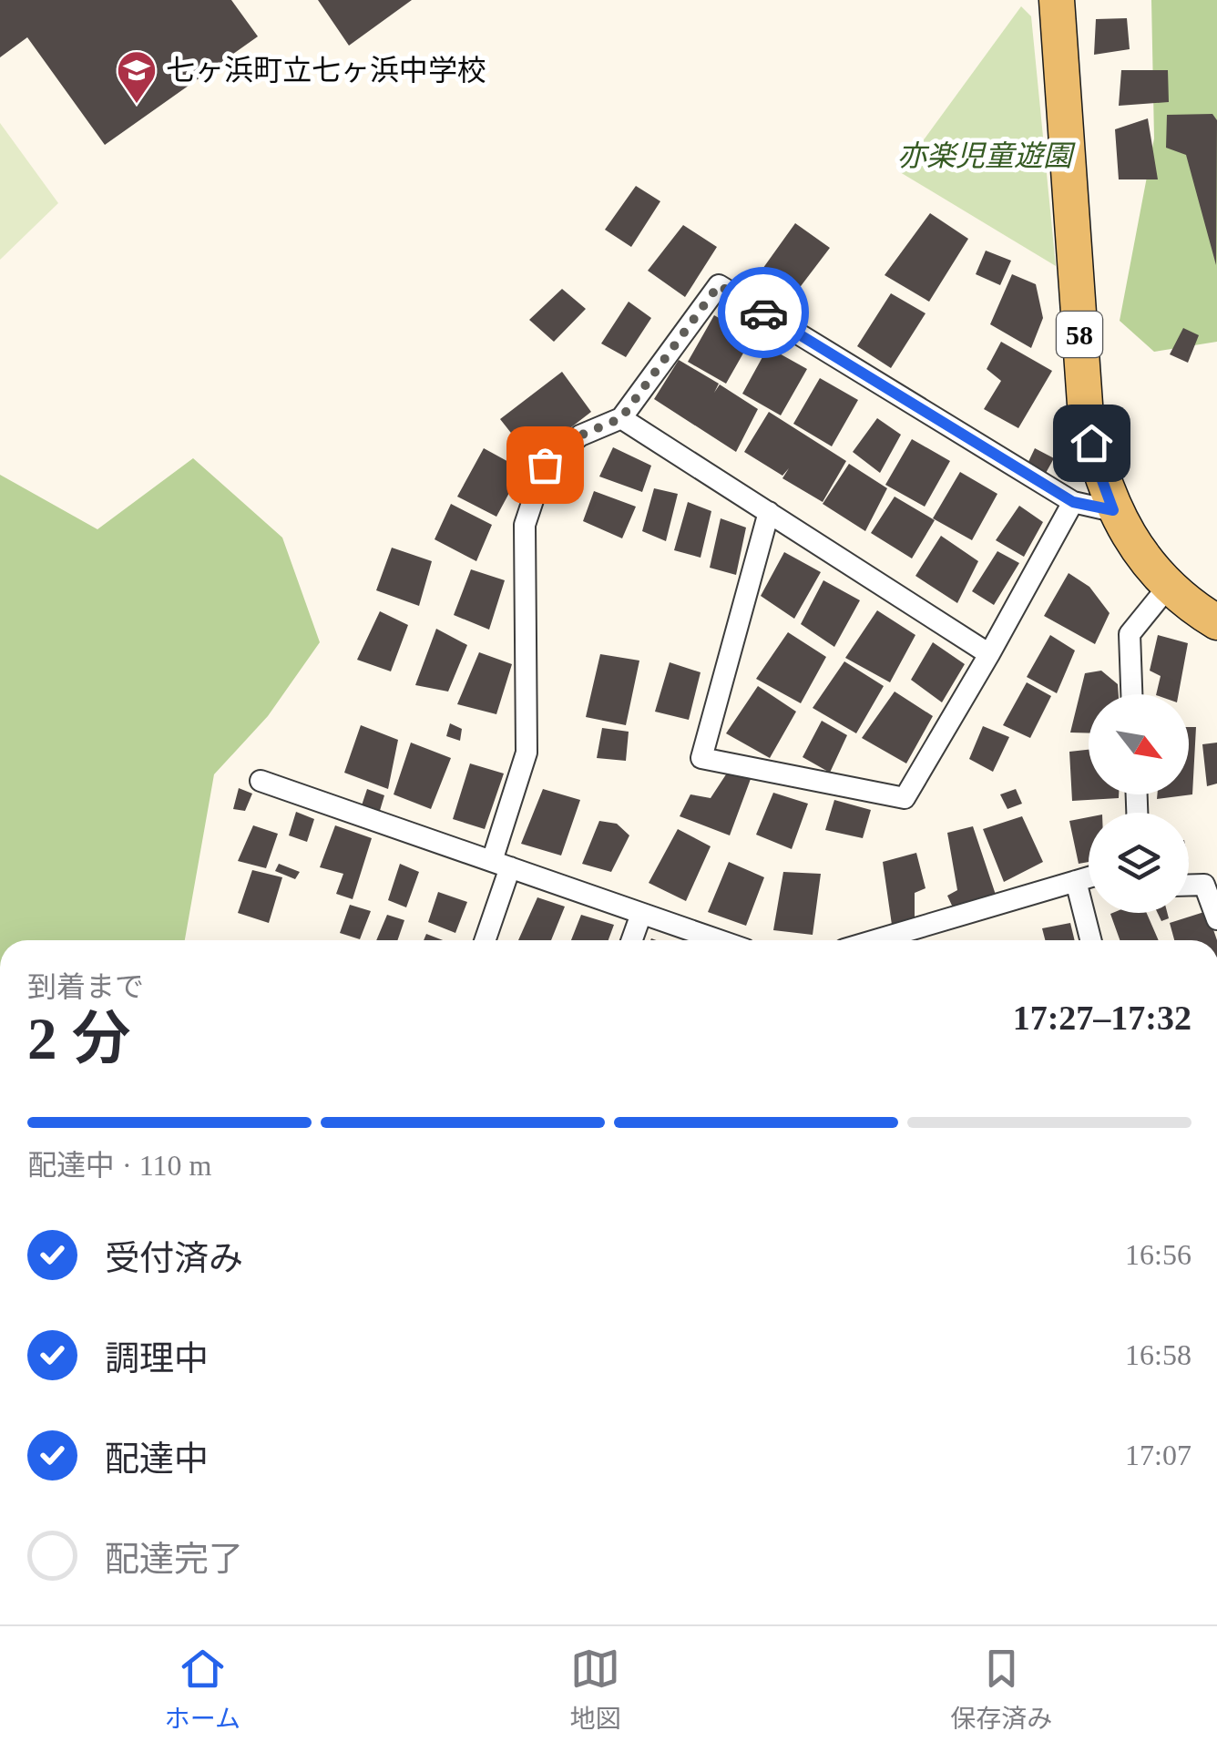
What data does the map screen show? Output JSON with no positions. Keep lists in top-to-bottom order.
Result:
{
  "streets": {
    "main road": ["58"]
  },
  "parks": ["亦楽児童遊園"],
  "places": {
    "school or university": ["七ヶ浜町立七ヶ浜中学校"]
  },
  "north": "bottom right",
  "page": {
    "heading": ["2 分", "到着まで", "17:27–17:32"],
    "bar": "配達中 · 110 m",
    "list": [
      ["受付済み", "16:56"],
      ["調理中", "16:58"],
      ["配達中", "17:07"],
      "配達完了"
    ],
    "tabs": ["ホーム", "地図", "保存済み"]
  }
}
